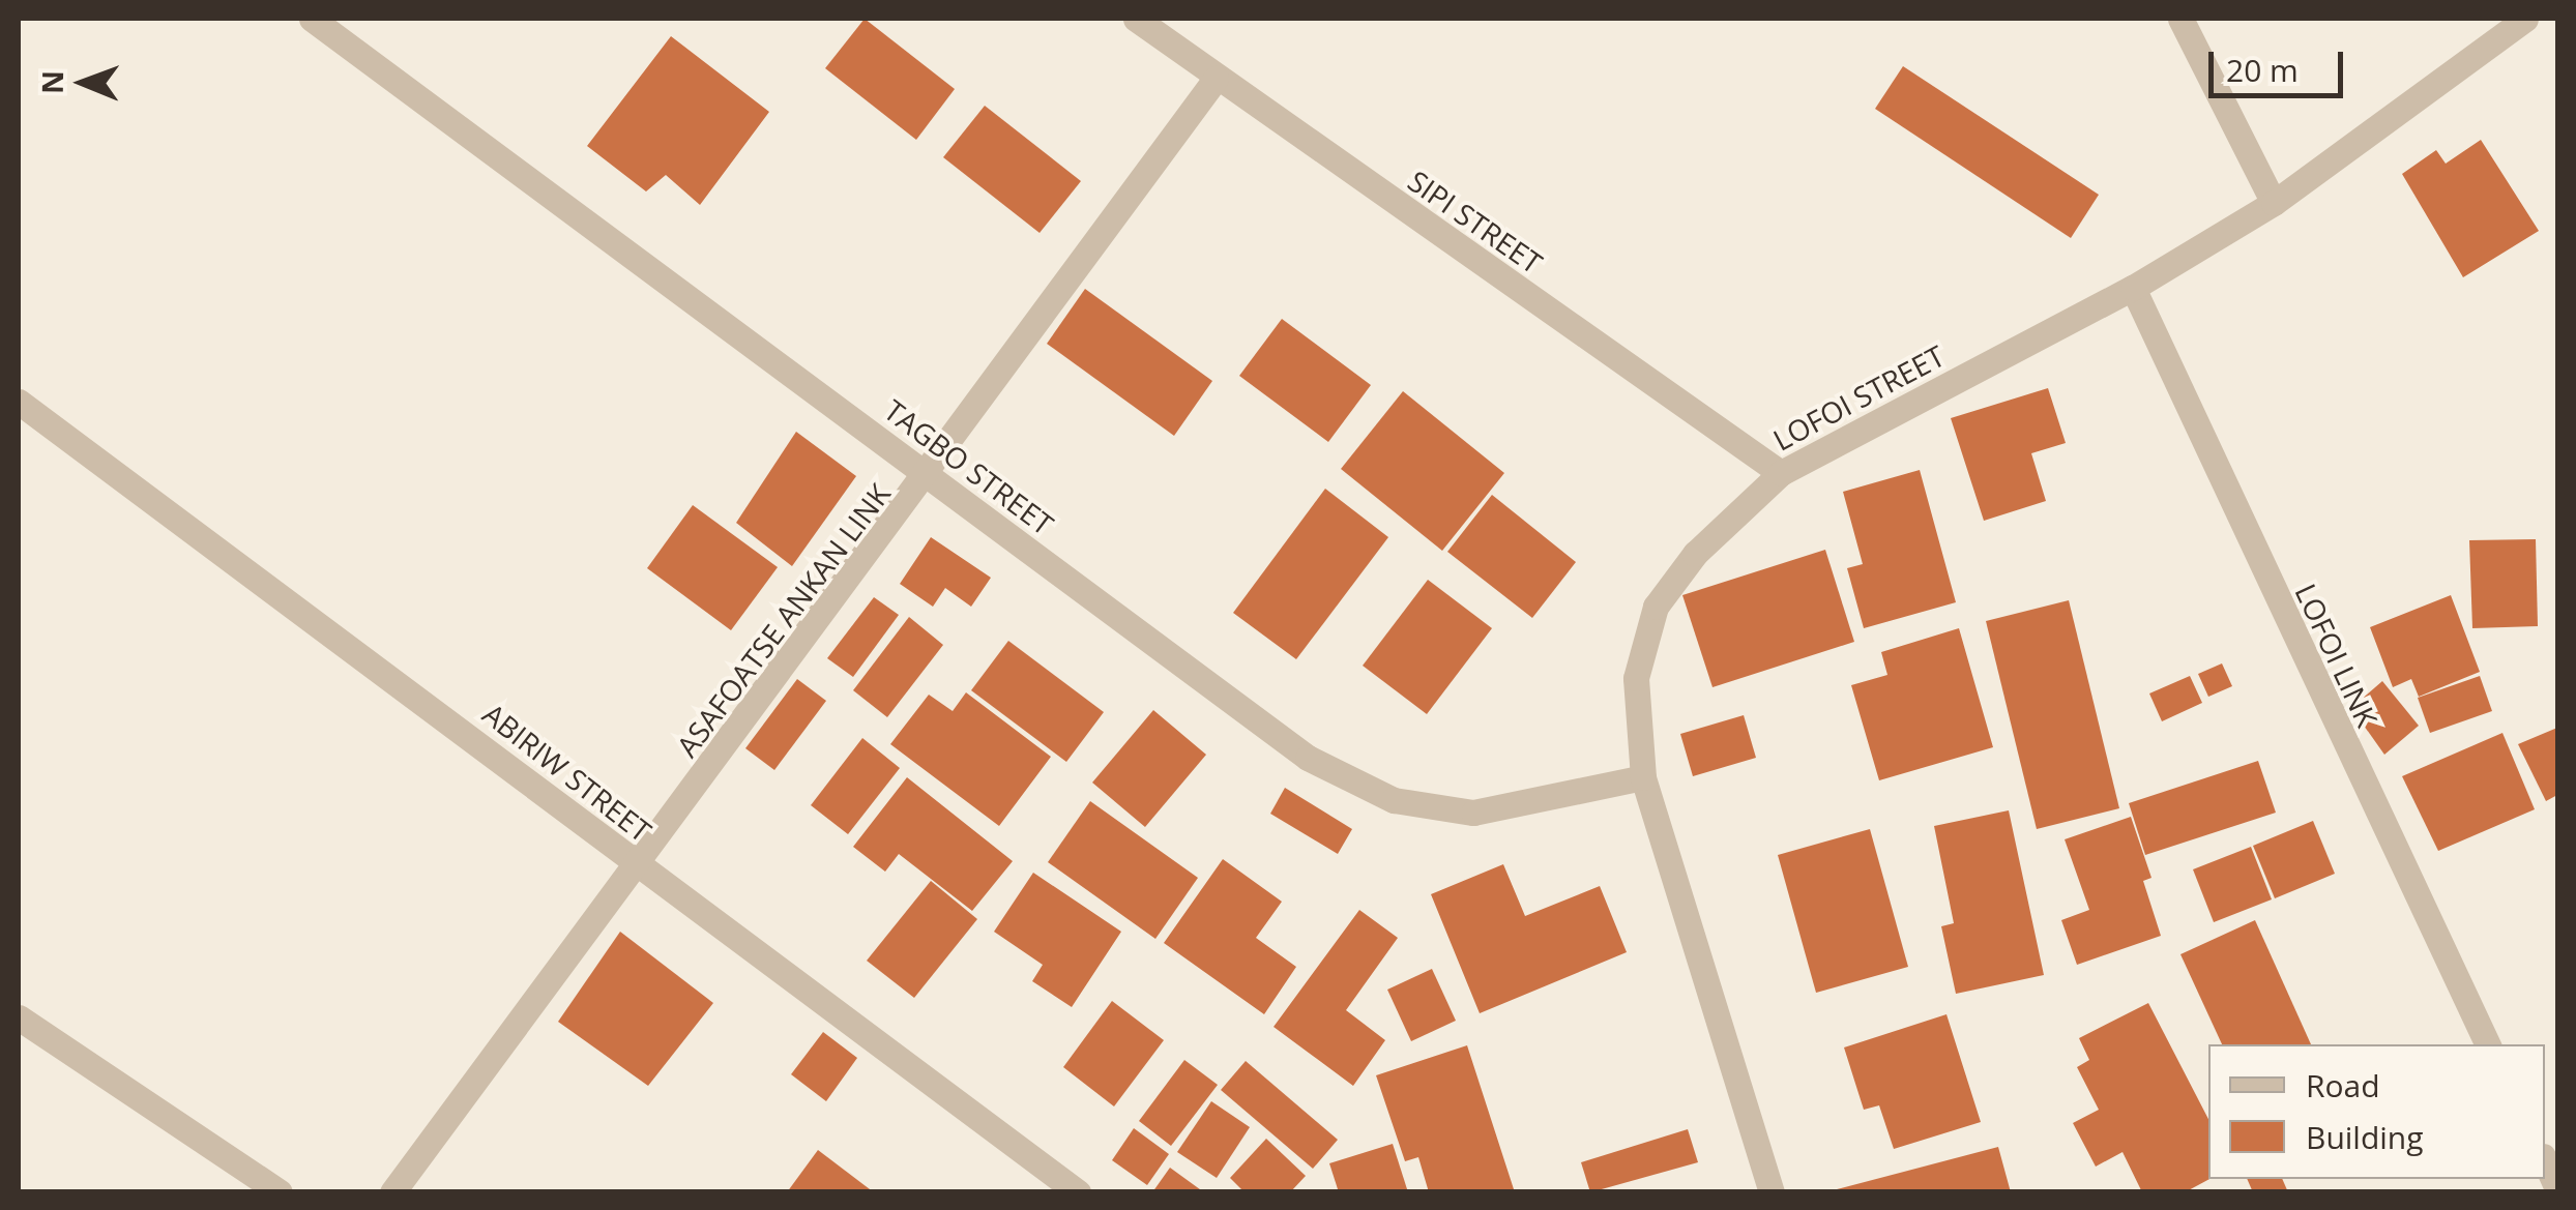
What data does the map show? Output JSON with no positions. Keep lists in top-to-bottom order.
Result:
{
  "streets": {
    "street": [
      "SIPI STREET",
      "LOFOI STREET",
      "TAGBO STREET",
      "ASAFOATSE ANKAN LINK",
      "LOFOI LINK",
      "ABIRIW STREET"
    ]
  },
  "crossings": [
    ["SIPI STREET", "LOFOI STREET"],
    ["SIPI STREET", "ASAFOATSE ANKAN LINK"],
    ["LOFOI STREET", "TAGBO STREET"],
    ["LOFOI STREET", "LOFOI LINK"],
    ["TAGBO STREET", "ASAFOATSE ANKAN LINK"],
    ["ASAFOATSE ANKAN LINK", "ABIRIW STREET"]
  ],
  "legend": ["Road", "Building"],
  "scale_bar": "20 m",
  "north": "left"
}
